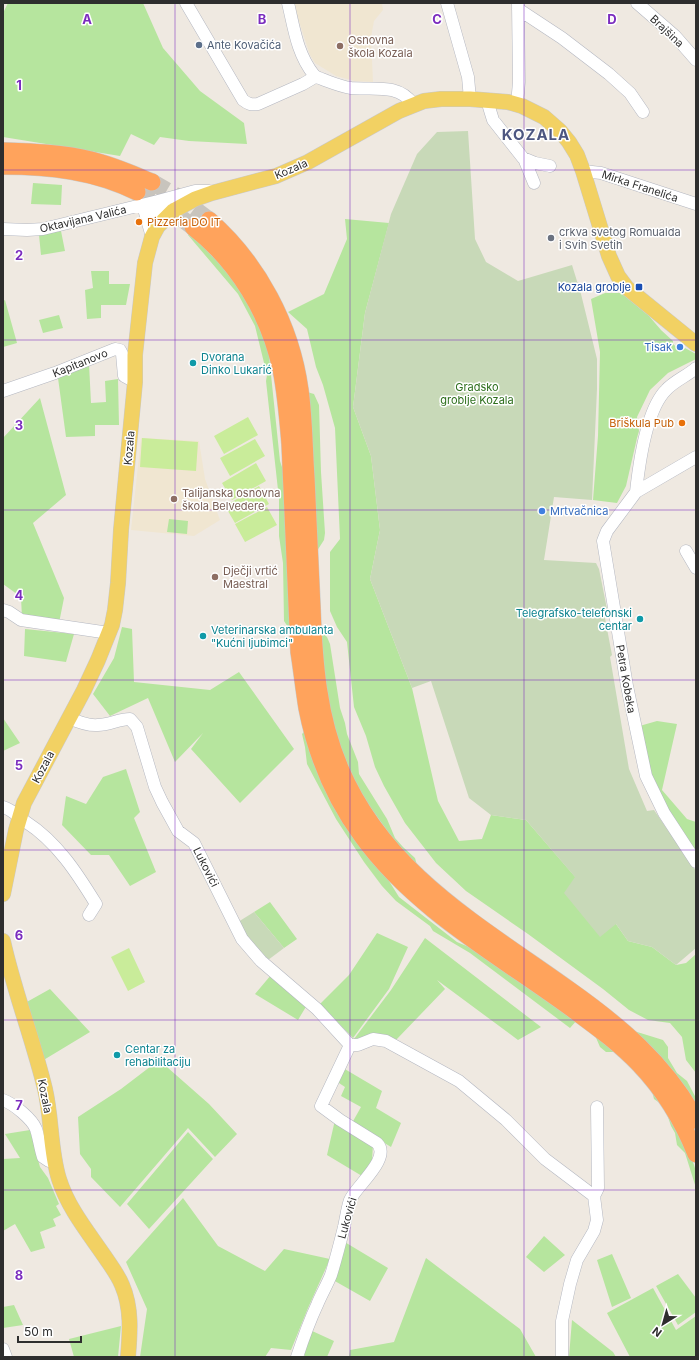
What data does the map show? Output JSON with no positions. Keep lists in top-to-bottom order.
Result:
{
  "streets": {
    "main road": ["Kozala"],
    "street": [
      "Brajšina",
      "Mirka Franelića",
      "Oktavijana Valića",
      "Kapitanovo",
      "Petra Kobeka",
      "Lukovići"
    ]
  },
  "crossings": [
    ["Kozala", "Mirka Franelića"],
    ["Kozala", "Oktavijana Valića"],
    ["Kozala", "Kapitanovo"],
    ["Kozala", "Lukovići"]
  ],
  "districts": ["KOZALA"],
  "parks": ["Gradsko groblje Kozala"],
  "places": {
    "other": [
      "Ante Kovačića",
      "Osnovna škola Kozala",
      "Pizzeria DO IT",
      "crkva svetog Romualda i Svih Svetih",
      "Tisak",
      "Dvorana Dinko Lukarić",
      "Briškula Pub",
      "Talijanska osnovna škola Belvedere",
      "Mrtvačnica",
      "Dječji vrtić Maestral",
      "Telegrafsko-telefonski centar",
      "Veterinarska ambulanta \"Kućni ljubimci\"",
      "Centar za rehabilitaciju"
    ],
    "transit": ["Kozala groblje"]
  },
  "scale_bar": "50 m",
  "north": "bottom left",
  "grid": {
    "columns": [
      "A",
      "B",
      "C",
      "D"
    ],
    "rows": [
      "1",
      "2",
      "3",
      "4",
      "5",
      "6",
      "7",
      "8"
    ]
  }
}
